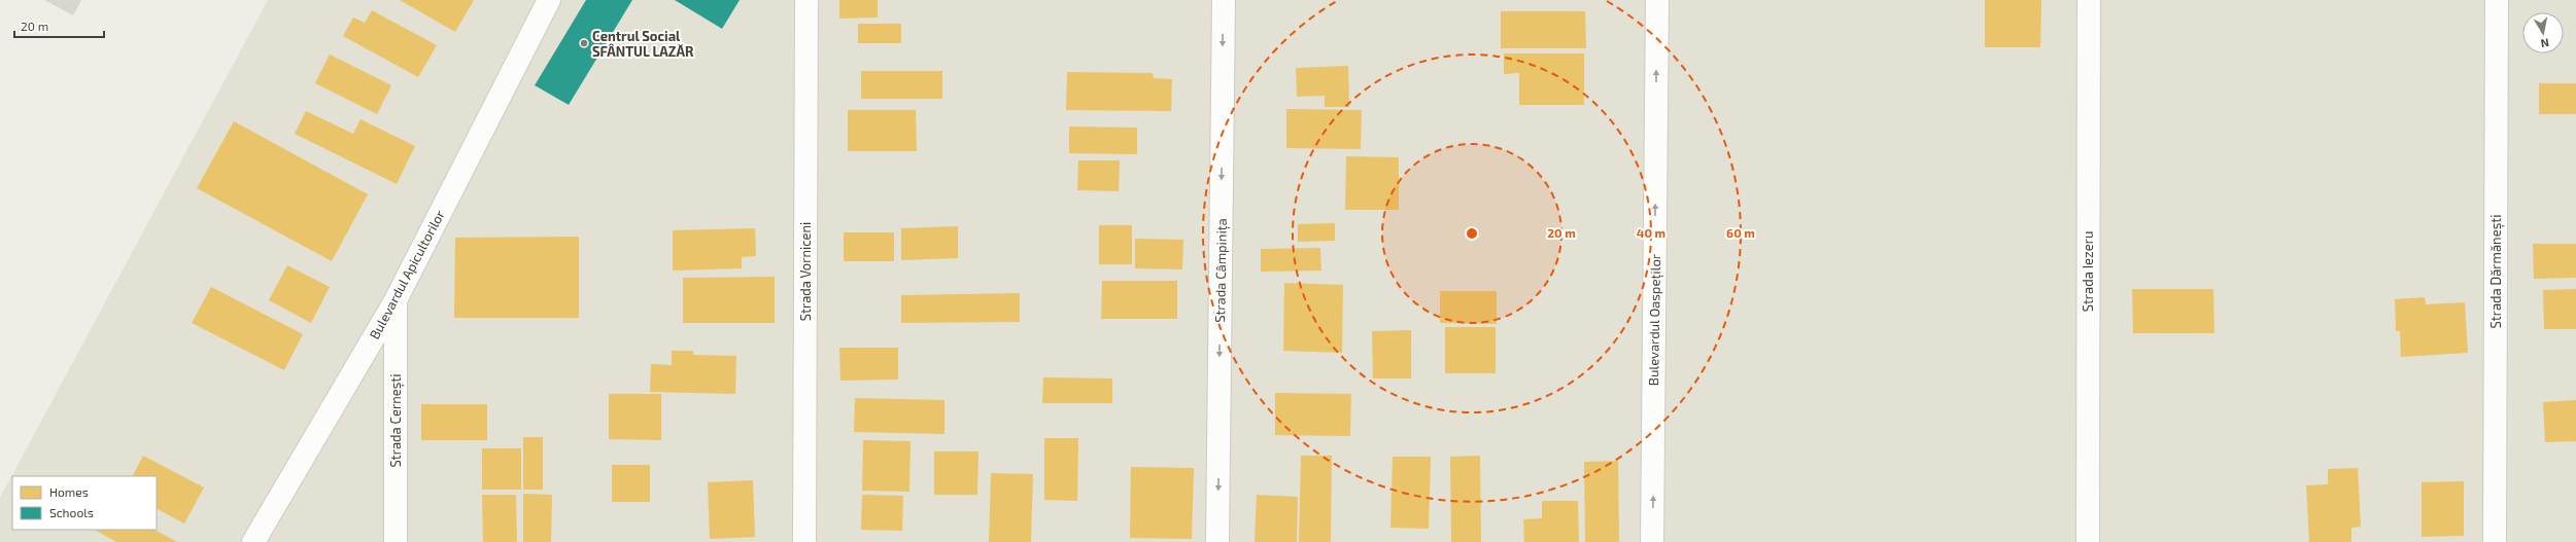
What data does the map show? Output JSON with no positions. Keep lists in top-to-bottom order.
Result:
{
  "streets": {
    "street": [
      "Strada Câmpinița",
      "Strada Vorniceni",
      "Strada Iezeru",
      "Strada Dărmănești",
      "Bulevardul Apicultorilor",
      "Bulevardul Oaspeților",
      "Strada Cernești"
    ]
  },
  "crossings": [
    ["Bulevardul Apicultorilor", "Strada Cernești"]
  ],
  "one_way": ["Strada Câmpinița", "Bulevardul Oaspeților"],
  "places": ["Centrul Social SFÂNTUL LAZĂR"],
  "legend": ["Homes", "Schools"],
  "scale_bar": "20 m",
  "north": "bottom",
  "rings": ["20 m", "40 m", "60 m"]
}
